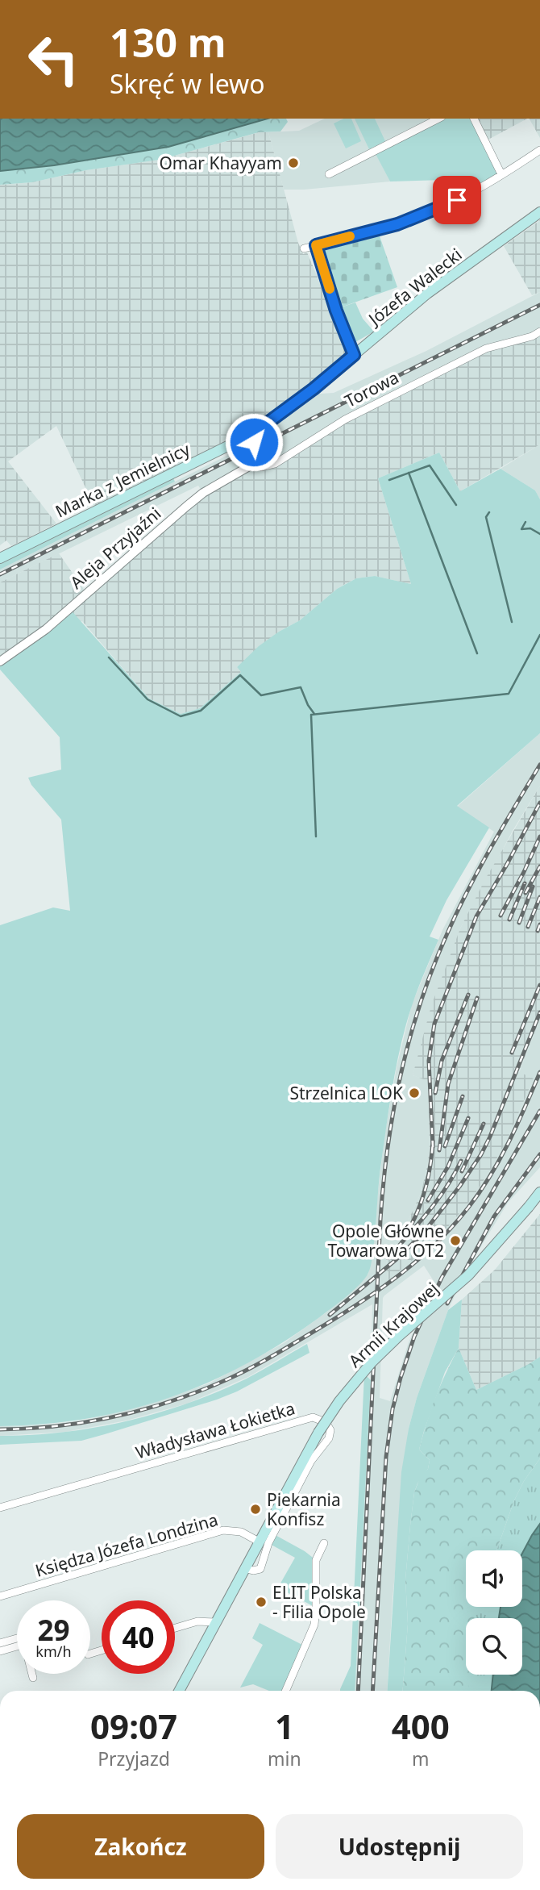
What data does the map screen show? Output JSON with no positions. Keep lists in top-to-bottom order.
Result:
{
  "streets": {
    "main road": ["Józefa Walecki", "Marka z Jemielnicy", "Armii Krajowej"],
    "street": [
      "Torowa",
      "Aleja Przyjaźni",
      "Władysława Łokietka",
      "Księdza Józefa Londzina"
    ]
  },
  "crossings": [
    ["Józefa Walecki", "Marka z Jemielnicy"],
    ["Torowa", "Aleja Przyjaźni"],
    ["Armii Krajowej", "Władysława Łokietka"],
    ["Armii Krajowej", "Księdza Józefa Londzina"]
  ],
  "places": [
    "Omar Khayyam",
    "Strzelnica LOK",
    "Opole Główne Towarowa OT2",
    "Piekarnia Konfisz",
    "ELIT Polska - Filia Opole"
  ],
  "page": {
    "turn": ["130 m", "Skręć w lewo"],
    "speed": "29 km/h",
    "limit": "40",
    "eta": [
      "09:07",
      "Przyjazd",
      "1",
      "min",
      "400",
      "m"
    ],
    "buttons": ["Zakończ", "Udostępnij"]
  }
}
